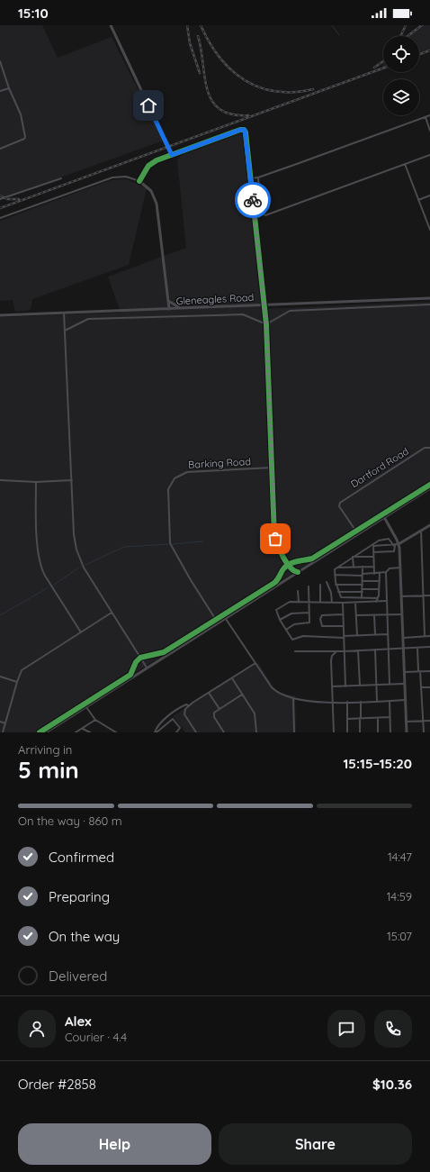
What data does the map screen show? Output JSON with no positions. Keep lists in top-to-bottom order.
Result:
{
  "streets": {
    "street": ["Gleneagles Road", "Barking Road", "Dartford Road"]
  },
  "page": {
    "status": "15:10",
    "heading": ["5 min", "Arriving in", "15:15–15:20"],
    "panel": [
      "Alex",
      "Courier · 4.4",
      "Order #2858",
      "$10.36"
    ],
    "bar": "On the way · 860 m",
    "list": [
      ["Confirmed", "14:47"],
      ["Preparing", "14:59"],
      ["On the way", "15:07"],
      "Delivered"
    ],
    "buttons": ["Help", "Share"]
  }
}
